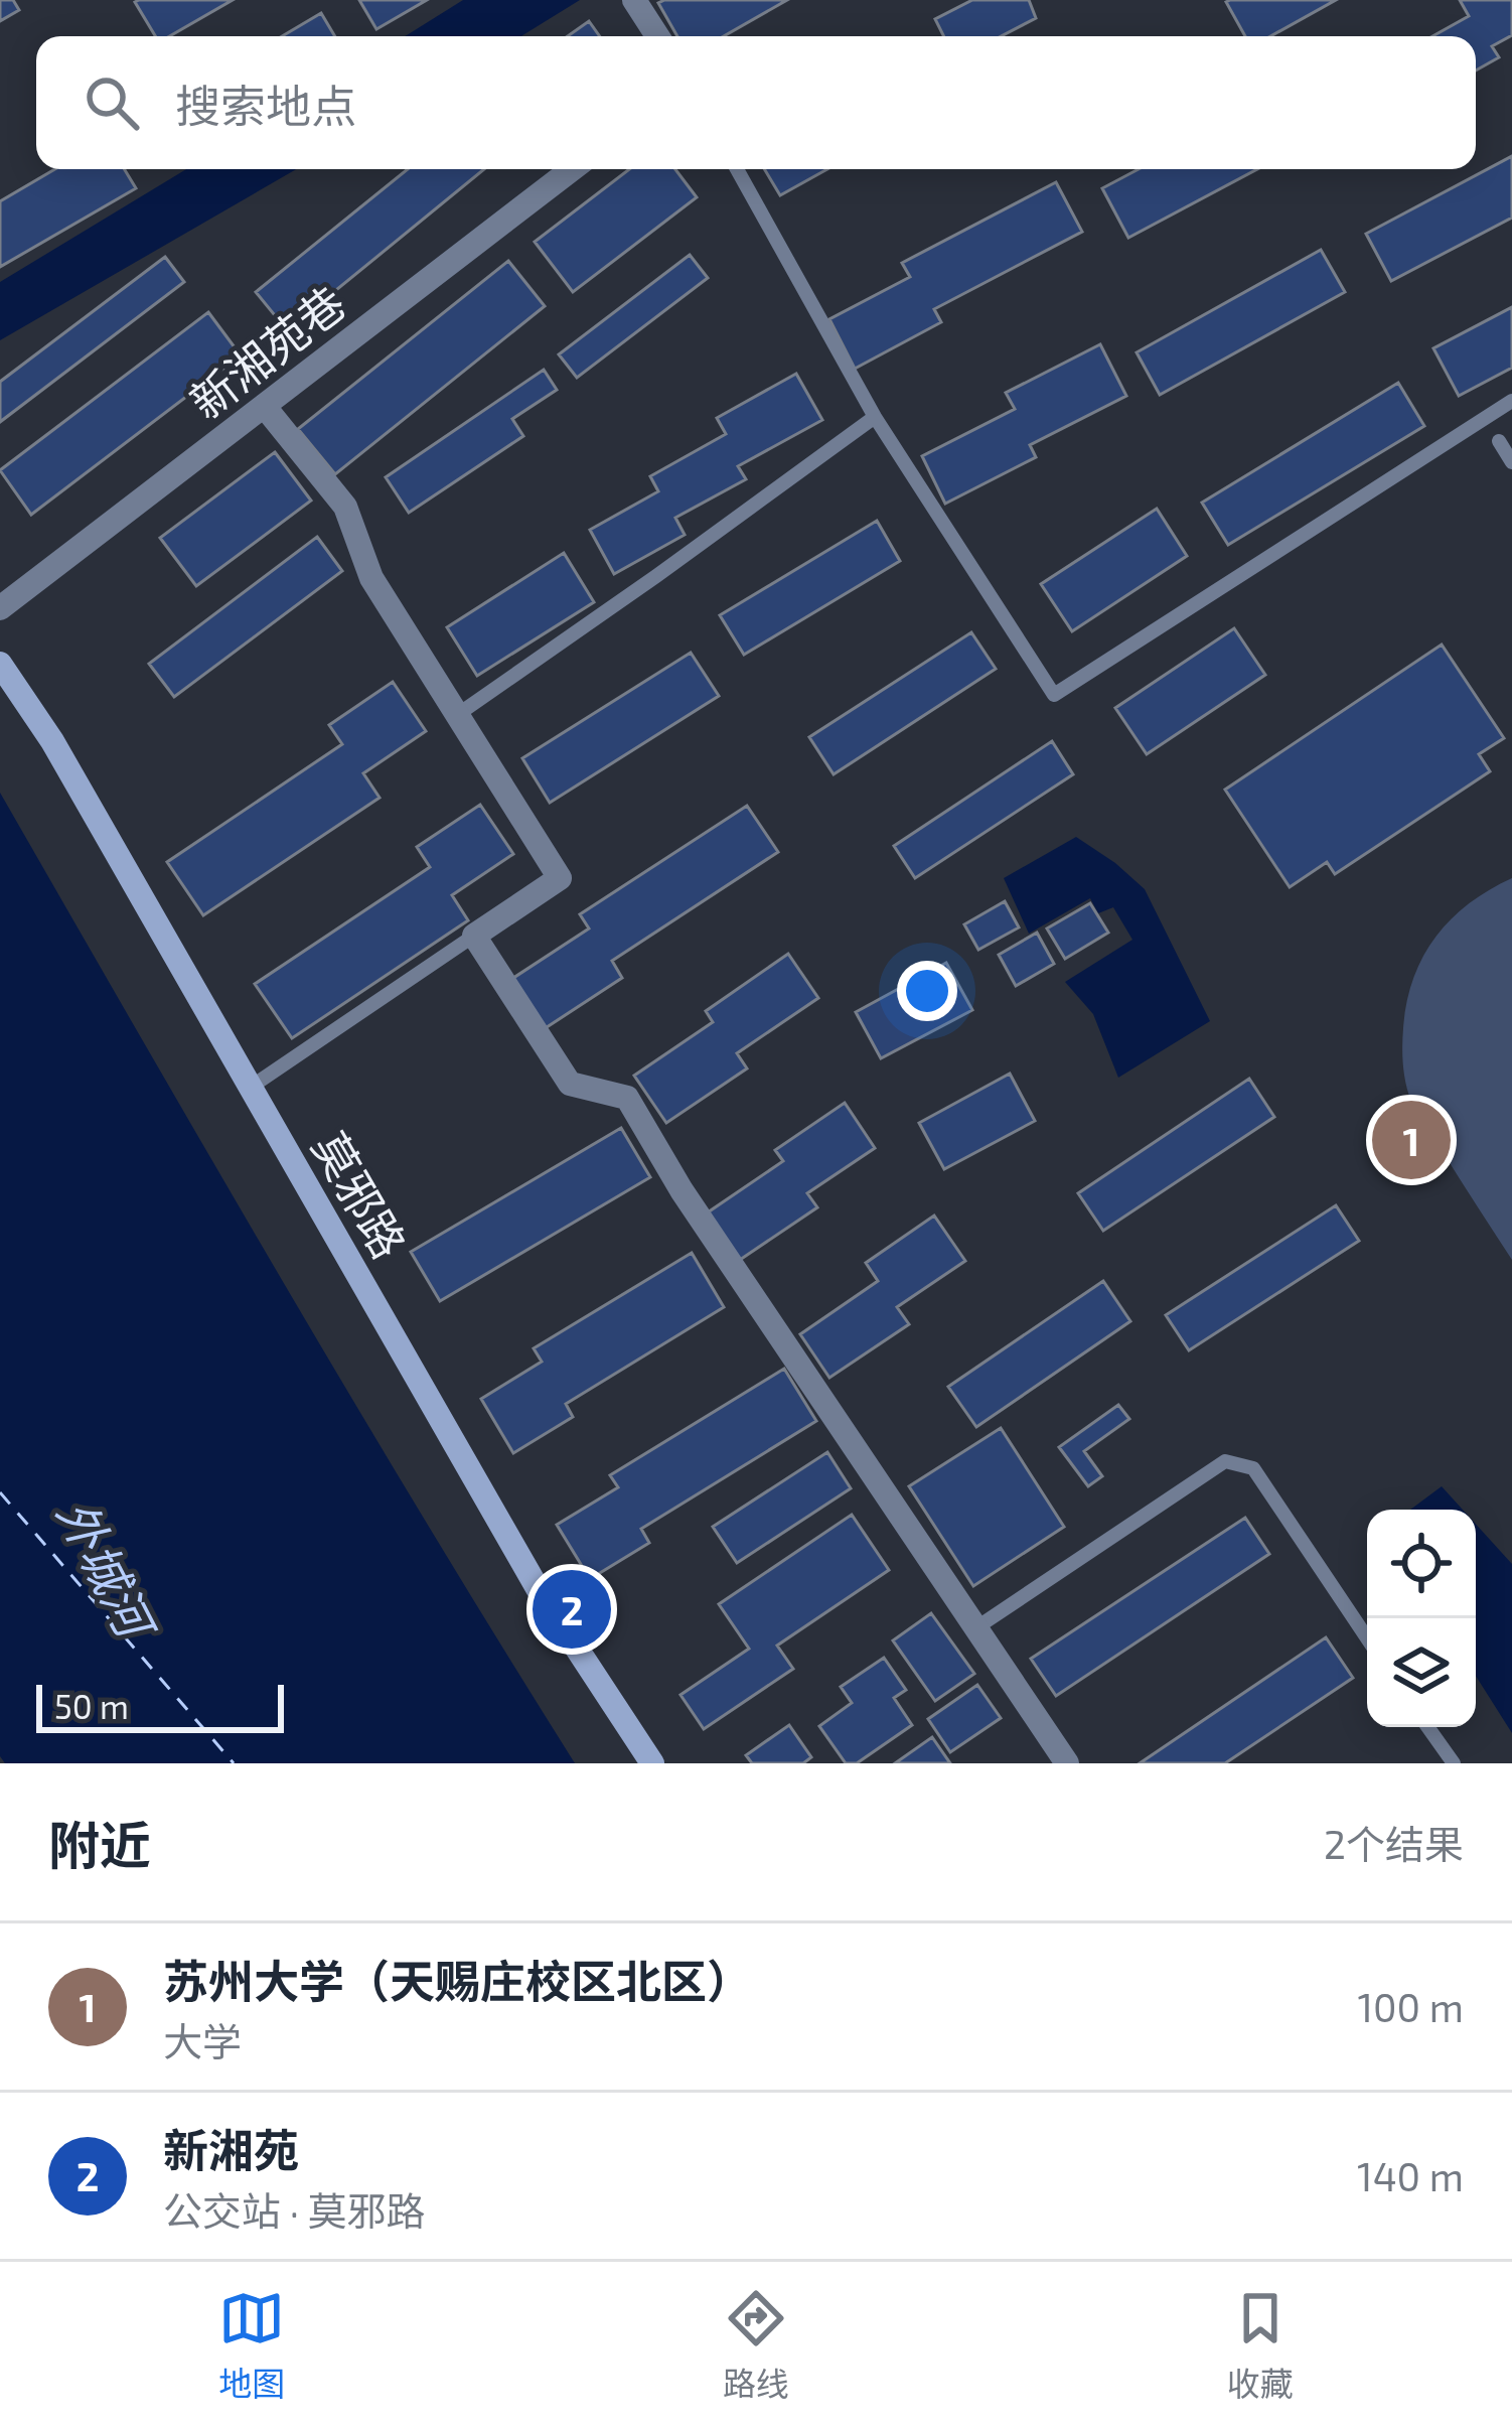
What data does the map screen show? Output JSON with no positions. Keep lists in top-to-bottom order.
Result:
{
  "streets": {
    "main road": ["莫邪路"],
    "street": ["新湘苑巷"]
  },
  "water": ["外城河"],
  "scale_bar": "50 m",
  "page": {
    "search": "搜索地点",
    "pins": ["1", "2"],
    "scale": "50 m",
    "heading": ["附近", "2个结果"],
    "list": [
      {
        "mark": "1",
        "name": "苏州大学（天赐庄校区北区）",
        "note": "大学",
        "value": "100 m"
      },
      {
        "mark": "2",
        "name": "新湘苑",
        "note": "公交站 · 莫邪路",
        "value": "140 m"
      }
    ],
    "nav": ["地图", "路线", "收藏"]
  }
}
